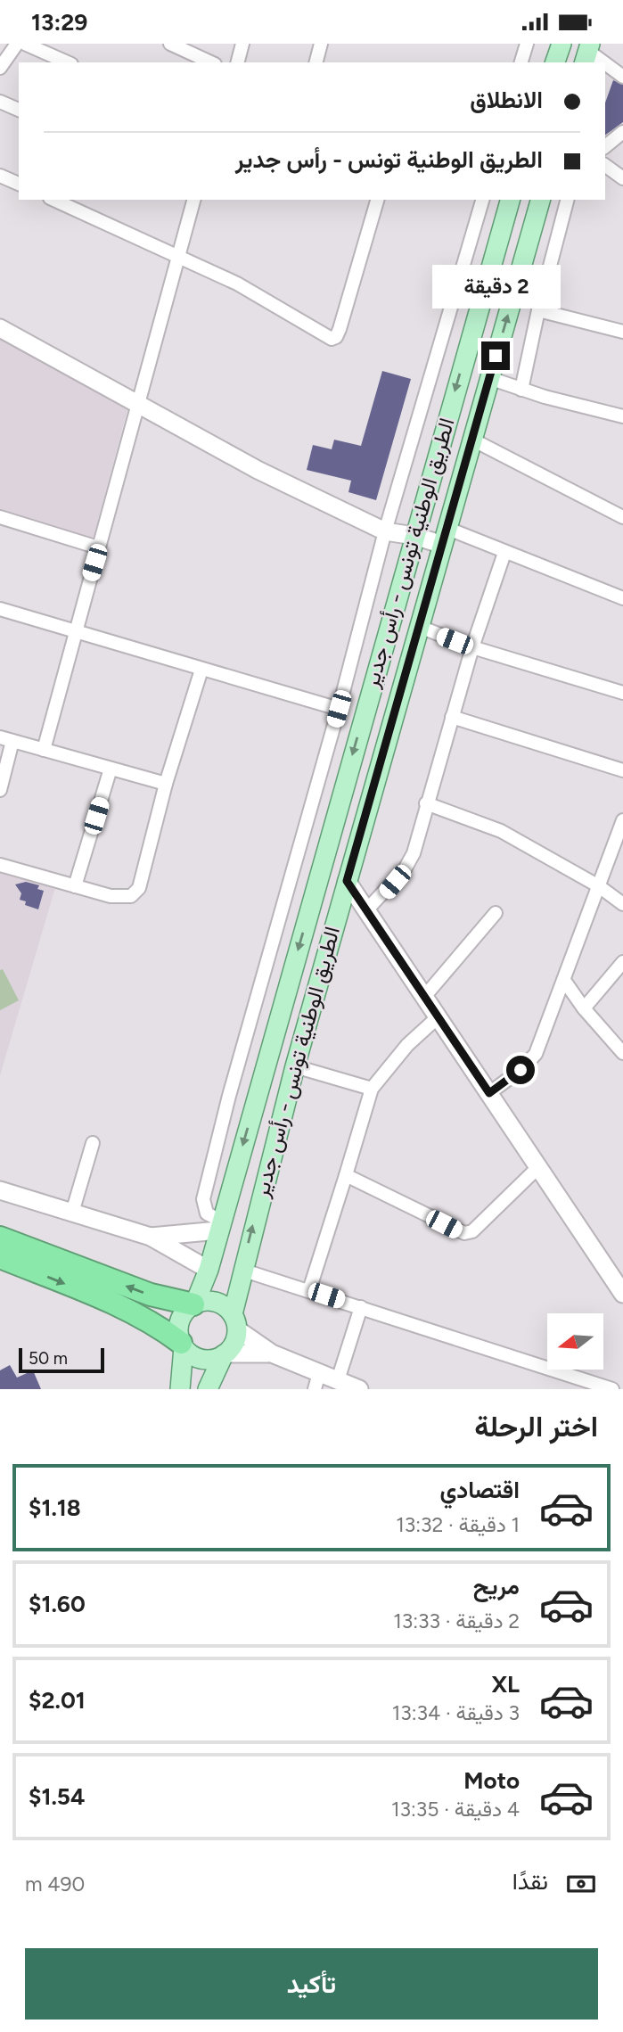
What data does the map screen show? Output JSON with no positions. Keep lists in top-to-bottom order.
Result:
{
  "streets": {
    "main road": ["الطريق الوطنية تونس - رأس جدير"]
  },
  "scale_bar": "50 m",
  "north": "left",
  "page": {
    "status": "13:29",
    "banner": ["الانطلاق", "الطريق الوطنية تونس - رأس جدير"],
    "bubble": "2 دقيقة",
    "scale": "50 m",
    "heading": "اختر الرحلة",
    "list": [
      {
        "name": "اقتصادي",
        "note": "1 دقيقة · 13:32",
        "value": "$1.18"
      },
      {
        "name": "مريح",
        "note": "2 دقيقة · 13:33",
        "value": "$1.60"
      },
      {
        "name": "XL",
        "note": "3 دقيقة · 13:34",
        "value": "$2.01"
      },
      {
        "name": "Moto",
        "note": "4 دقيقة · 13:35",
        "value": "$1.54"
      }
    ],
    "pay": ["نقدًا", "490 m"],
    "buttons": "تأكيد"
  }
}
